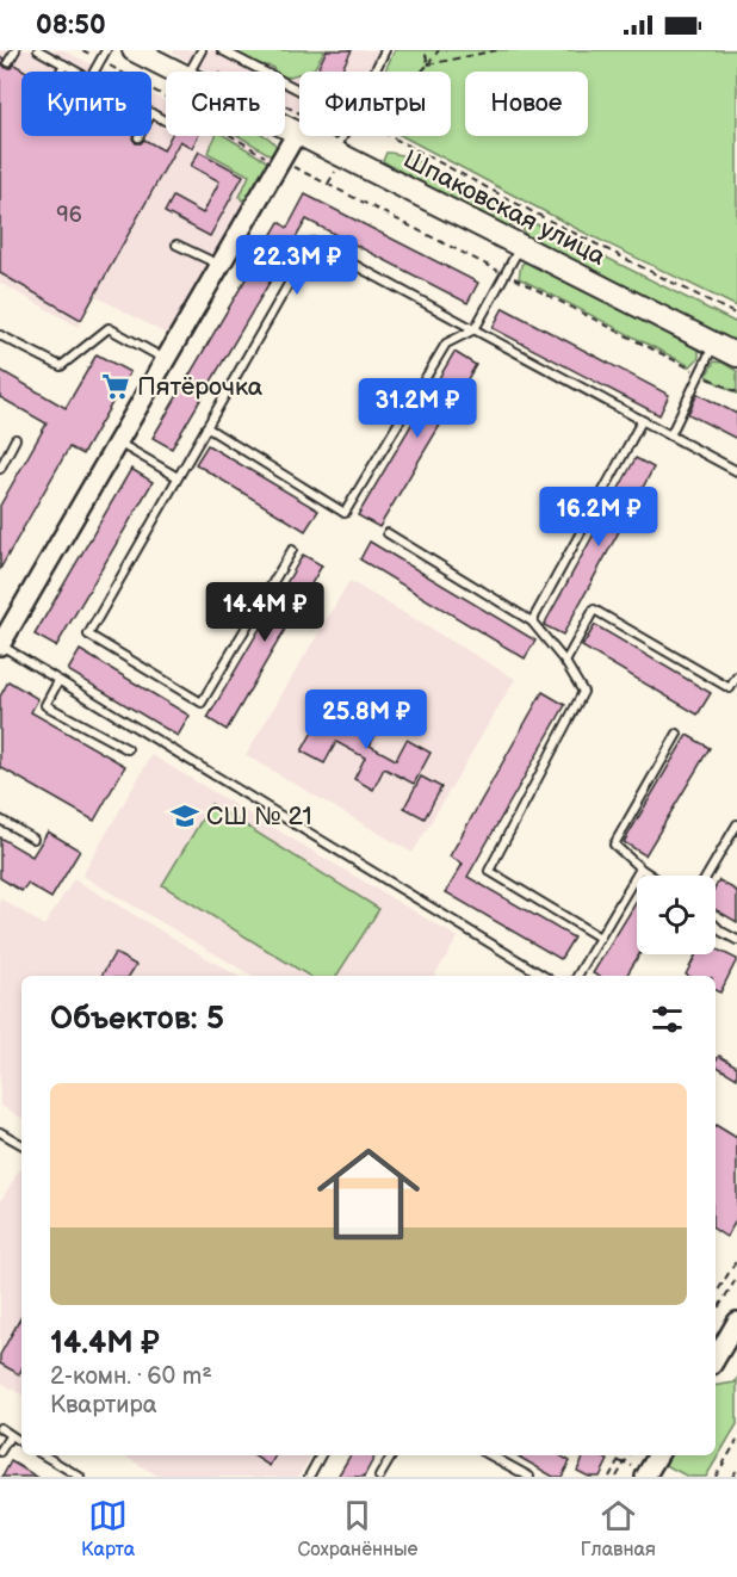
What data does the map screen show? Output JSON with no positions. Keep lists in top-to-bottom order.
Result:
{
  "streets": {
    "main road": ["Шпаковская улица"]
  },
  "places": {
    "supermarket": ["Пятёрочка"],
    "school or university": ["СШ № 21"]
  },
  "house_numbers": ["96"],
  "page": {
    "status": "08:50",
    "chip": [
      "Купить",
      "Снять",
      "Фильтры",
      "Новое"
    ],
    "price": [
      "22.3M ₽",
      "31.2M ₽",
      "16.2M ₽",
      "14.4M ₽",
      "25.8M ₽"
    ],
    "heading": "Объектов: 5",
    "list": [
      {
        "name": "14.4M ₽",
        "note": "2-комн. · 60 m² · Квартира"
      }
    ],
    "tabs": ["Карта", "Сохранённые", "Главная"]
  }
}
